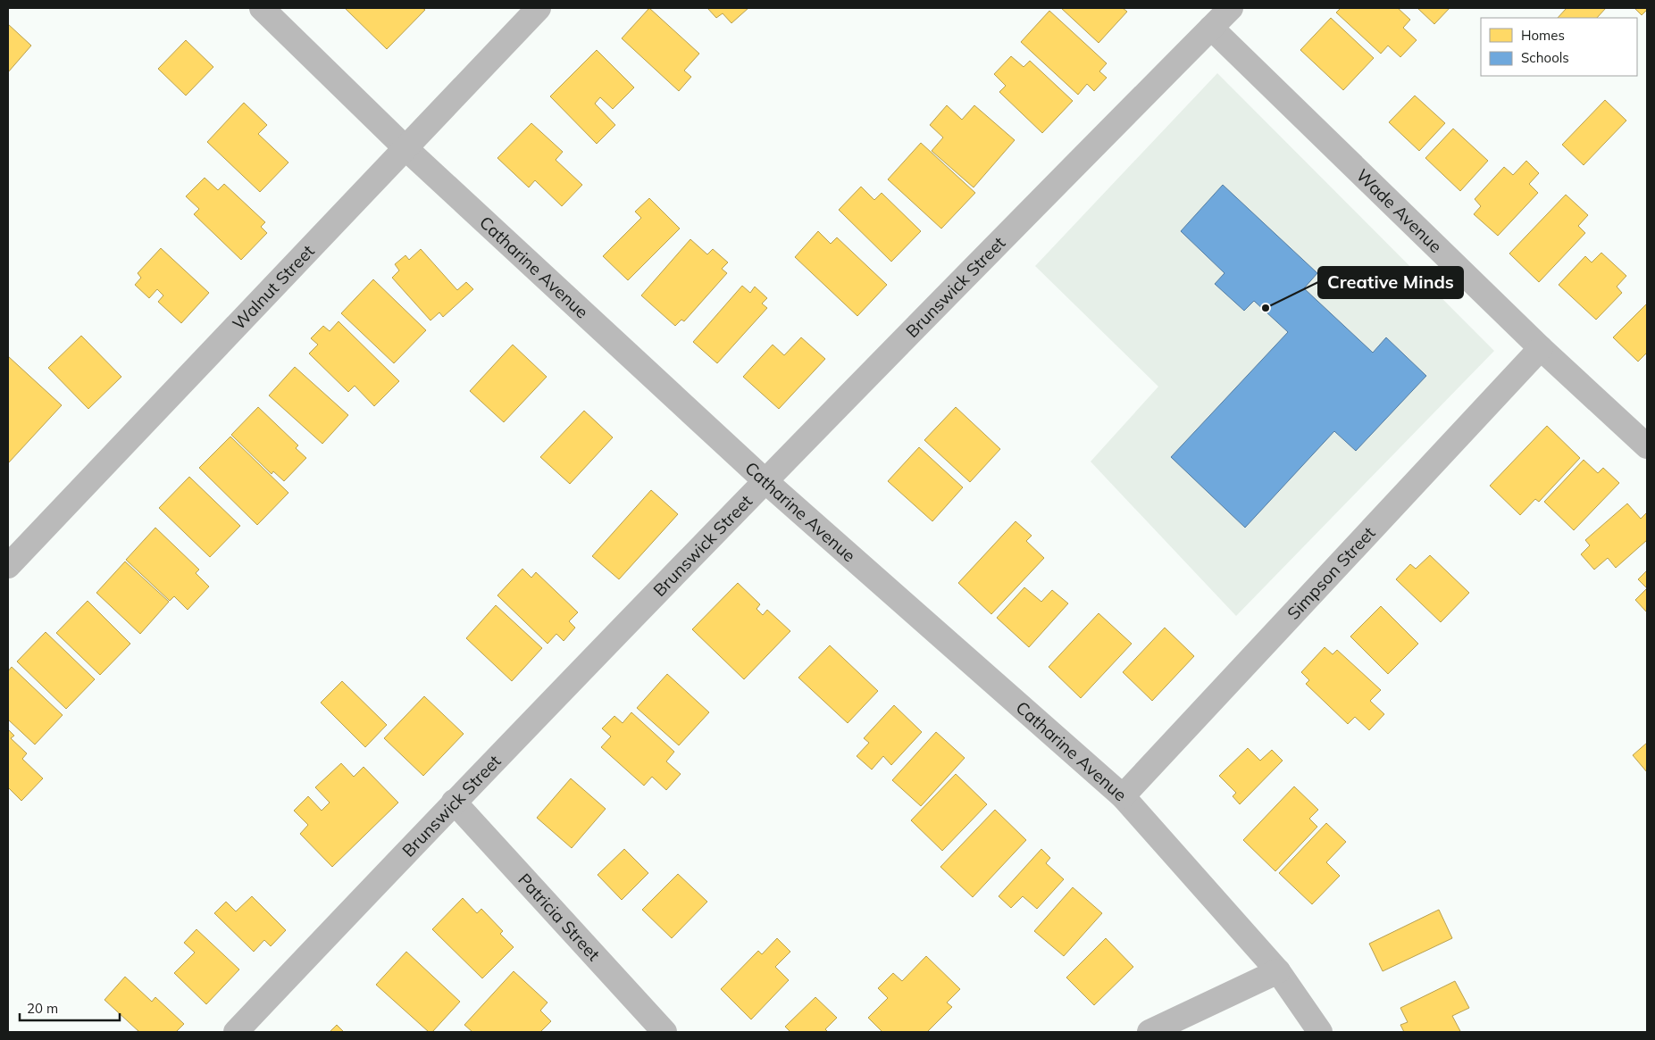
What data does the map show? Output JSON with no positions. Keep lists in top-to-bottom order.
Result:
{
  "streets": {
    "street": [
      "Wade Avenue",
      "Catharine Avenue",
      "Walnut Street",
      "Brunswick Street",
      "Simpson Street",
      "Patricia Street"
    ]
  },
  "crossings": [
    ["Wade Avenue", "Brunswick Street"],
    ["Wade Avenue", "Simpson Street"],
    ["Catharine Avenue", "Walnut Street"],
    ["Catharine Avenue", "Brunswick Street"],
    ["Catharine Avenue", "Simpson Street"],
    ["Brunswick Street", "Patricia Street"]
  ],
  "places": ["Creative Minds"],
  "legend": ["Homes", "Schools"],
  "scale_bar": "20 m"
}
